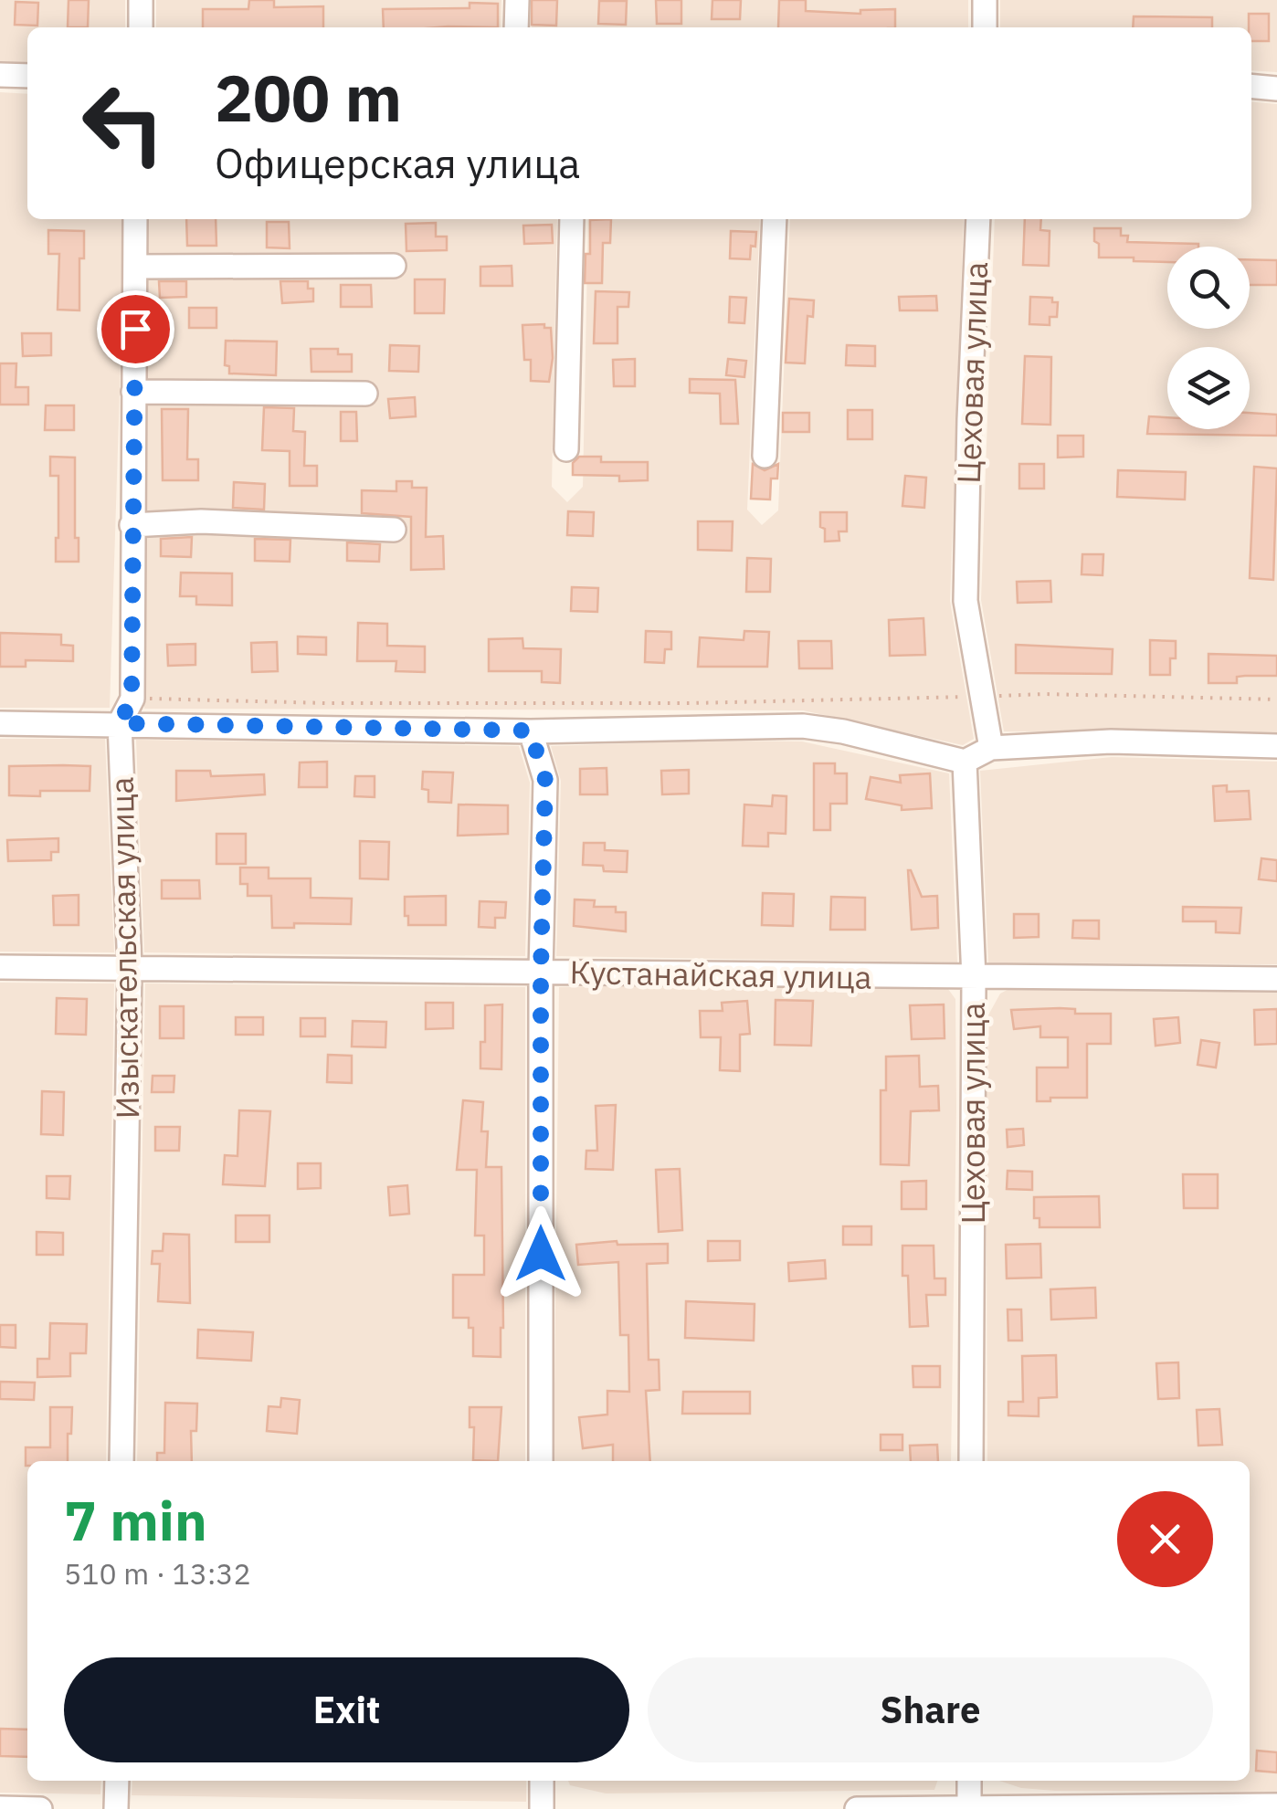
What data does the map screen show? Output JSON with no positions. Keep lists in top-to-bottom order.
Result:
{
  "streets": {
    "street": ["Цеховая улица", "Изыскательская улица", "Кустанайская улица"]
  },
  "crossings": [
    ["Цеховая улица", "Кустанайская улица"],
    ["Изыскательская улица", "Кустанайская улица"]
  ],
  "page": {
    "turn": ["200 m", "Офицерская улица"],
    "heading": ["7 min", "510 m · 13:32"],
    "buttons": ["Exit", "Share"]
  }
}
